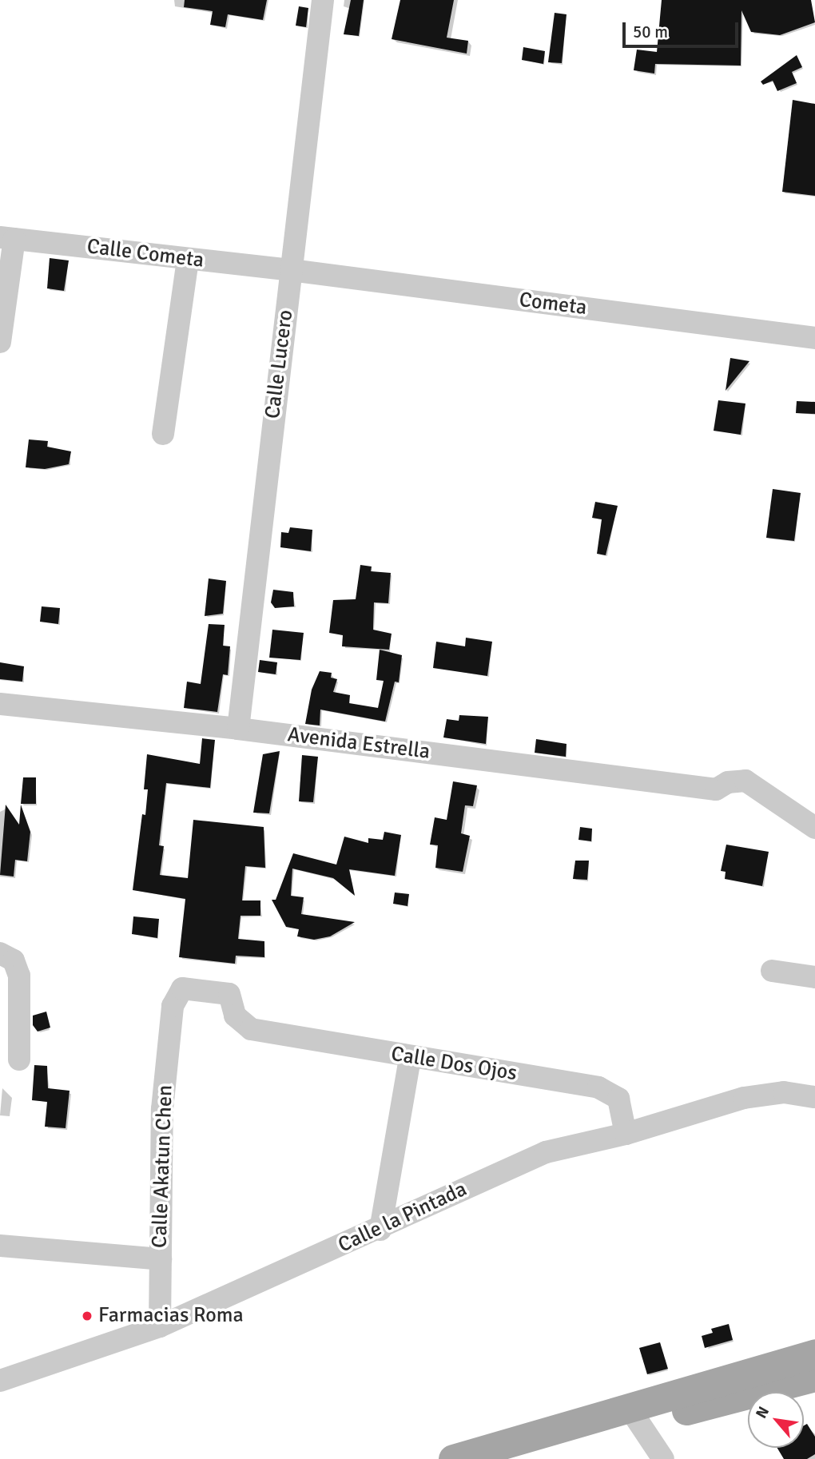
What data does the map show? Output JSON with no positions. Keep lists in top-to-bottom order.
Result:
{
  "streets": {
    "street": [
      "Calle Cometa",
      "Cometa",
      "Calle Lucero",
      "Avenida Estrella",
      "Calle Dos Ojos",
      "Calle Akatun Chen",
      "Calle la Pintada"
    ]
  },
  "crossings": [
    ["Calle Cometa", "Cometa"],
    ["Calle Cometa", "Calle Lucero"],
    ["Cometa", "Calle Lucero"],
    ["Calle Lucero", "Avenida Estrella"],
    ["Calle Dos Ojos", "Calle Akatun Chen"],
    ["Calle Dos Ojos", "Calle la Pintada"],
    ["Calle Akatun Chen", "Calle la Pintada"]
  ],
  "places": ["Farmacias Roma"],
  "scale_bar": "50 m",
  "north": "top left"
}
